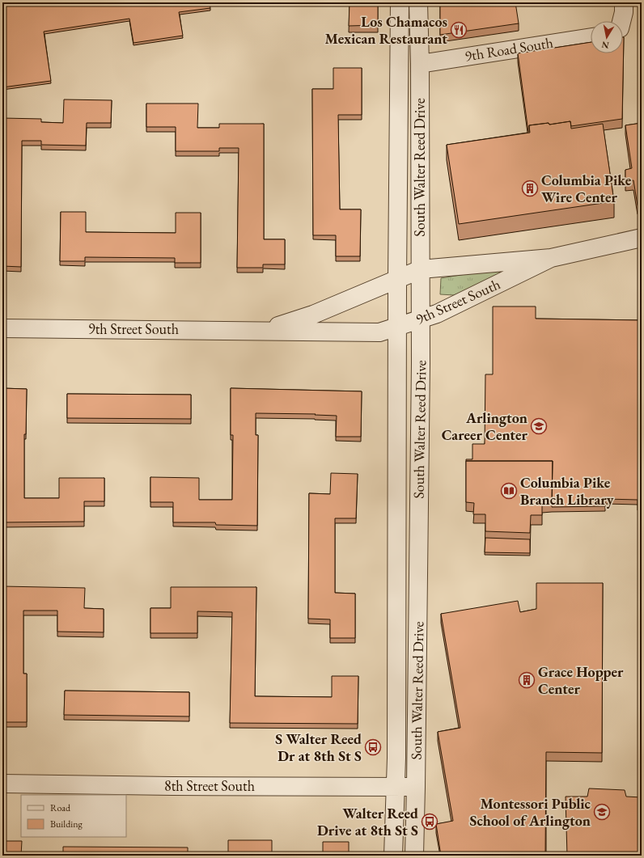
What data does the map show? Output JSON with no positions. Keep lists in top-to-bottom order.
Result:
{
  "streets": {
    "street": [
      "9th Road South",
      "South Walter Reed Drive",
      "9th Street South",
      "8th Street South"
    ]
  },
  "crossings": [
    ["9th Road South", "South Walter Reed Drive"],
    ["South Walter Reed Drive", "9th Street South"],
    ["South Walter Reed Drive", "8th Street South"]
  ],
  "places": {
    "restaurant": ["Los Chamacos Mexican Restaurant"],
    "building": ["Columbia Pike Wire Center", "Grace Hopper Center"],
    "school or university": ["Arlington Career Center", "Montessori Public School of Arlington"],
    "library": ["Columbia Pike Branch Library"],
    "bus stop": ["S Walter Reed Dr at 8th St S", "Walter Reed Drive at 8th St S"]
  },
  "legend": ["Road", "Building"],
  "north": "bottom"
}
